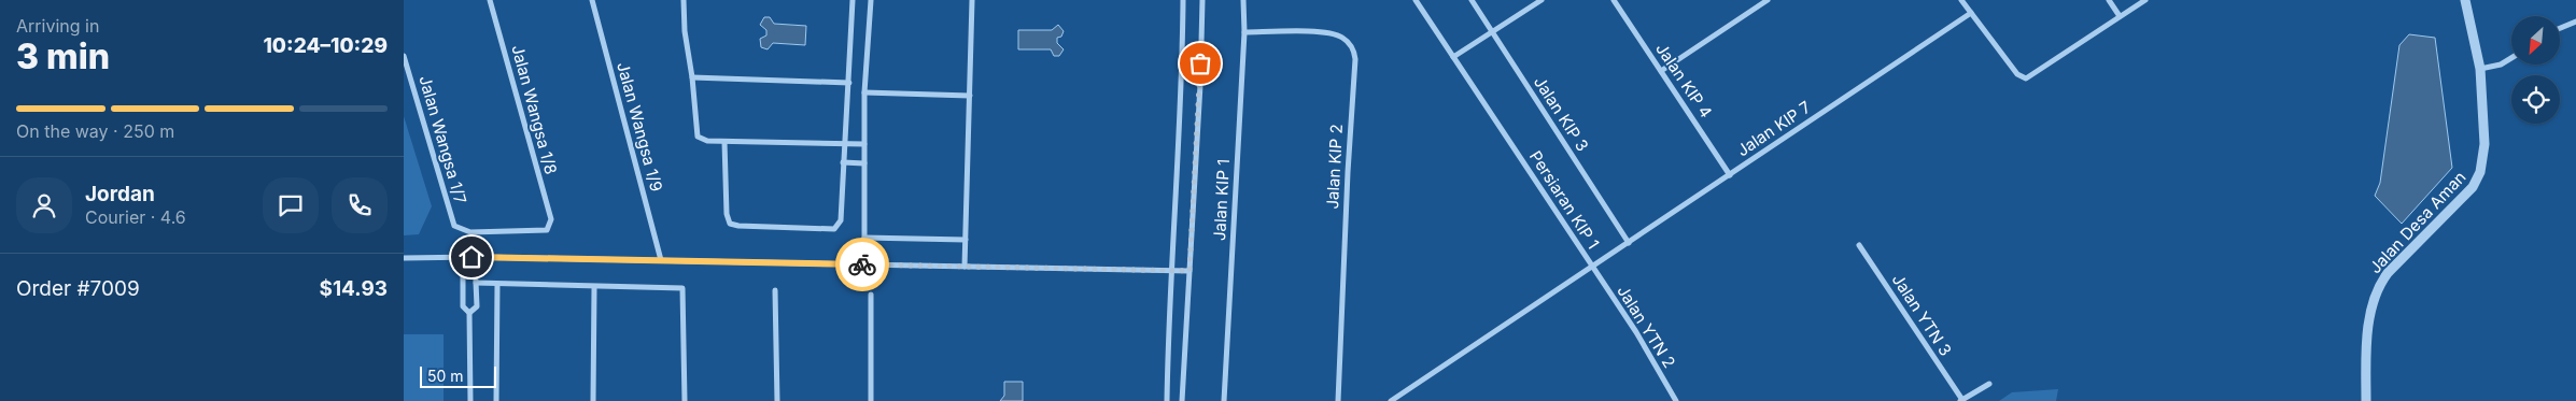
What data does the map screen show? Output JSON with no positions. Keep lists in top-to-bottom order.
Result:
{
  "streets": {
    "street": [
      "Jalan KIP 4",
      "Jalan Wangsa 1/8",
      "Jalan KIP 3",
      "Jalan Wangsa 1/9",
      "Jalan KIP 7",
      "Jalan Wangsa 1/7",
      "Jalan KIP 2",
      "Jalan KIP 1",
      "Persiaran KIP 1",
      "Jalan Desa Aman",
      "Jalan YTN 3",
      "Jalan YTN 2"
    ]
  },
  "crossings": [
    ["Jalan KIP 4", "Jalan KIP 7"],
    ["Jalan Wangsa 1/8", "Jalan Wangsa 1/7"],
    ["Jalan KIP 3", "Jalan KIP 7"],
    ["Jalan KIP 7", "Persiaran KIP 1"],
    ["Jalan KIP 7", "Jalan YTN 2"],
    ["Jalan KIP 2", "Jalan KIP 1"],
    ["Persiaran KIP 1", "Jalan YTN 2"]
  ],
  "scale_bar": "50 m",
  "north": "bottom left",
  "page": {
    "heading": ["3 min", "Arriving in", "10:24–10:29"],
    "panel": [
      "Jordan",
      "Courier · 4.6",
      "Order #7009",
      "$14.93"
    ],
    "bar": "On the way · 250 m",
    "scale": "50 m"
  }
}
